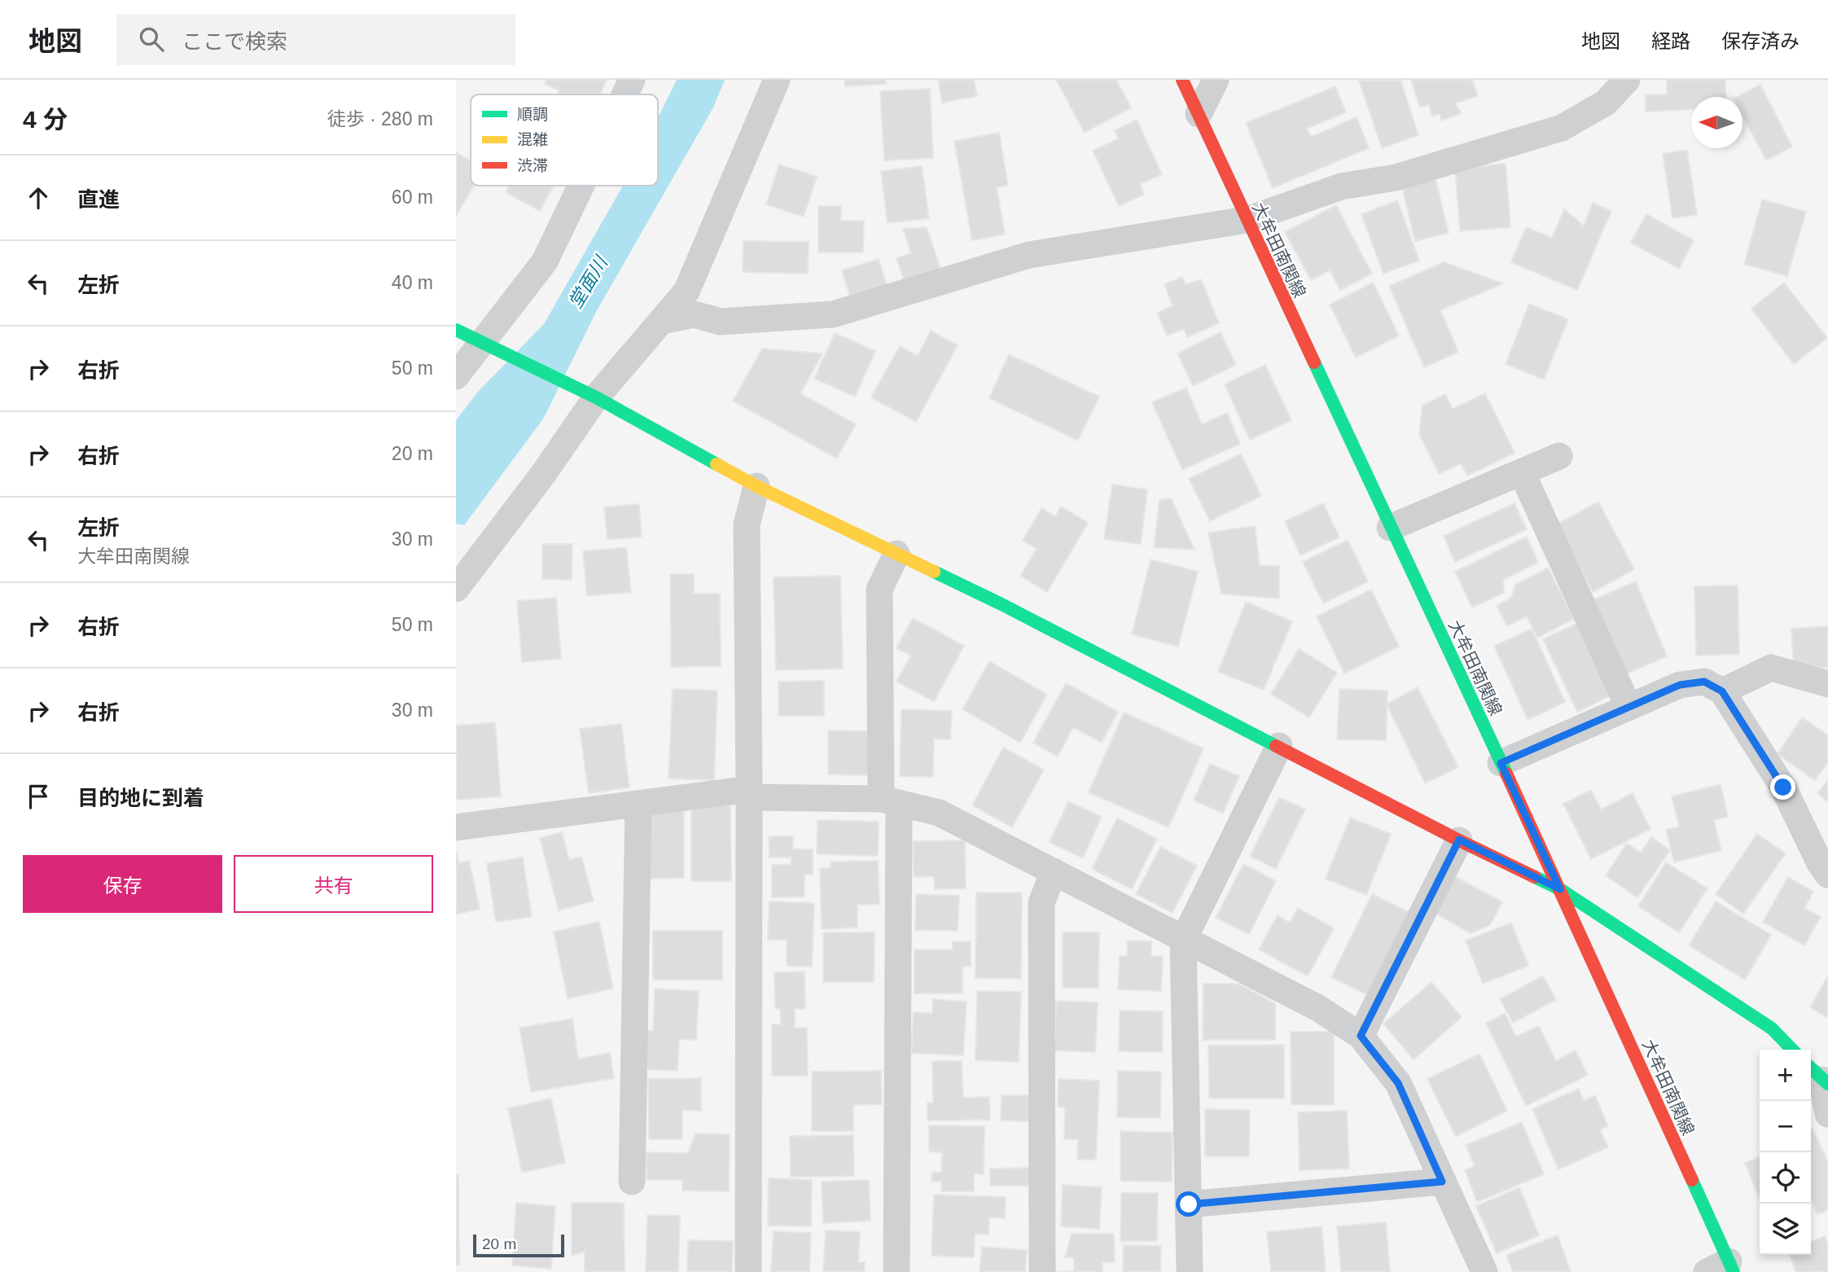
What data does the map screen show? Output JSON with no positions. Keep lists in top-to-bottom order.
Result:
{
  "streets": {
    "street": ["大牟田南関線"]
  },
  "water": ["堂面川"],
  "legend": ["順調", "混雑", "渋滞"],
  "scale_bar": "20 m",
  "north": "left",
  "page": {
    "header": "地図",
    "search": "ここで検索",
    "nav": ["地図", "経路", "保存済み"],
    "heading": ["4 分", "徒歩 · 280 m"],
    "list": [
      ["直進", "60 m"],
      ["左折", "40 m"],
      ["右折", "50 m"],
      ["右折", "20 m"],
      ["左折", "大牟田南関線", "30 m"],
      ["右折", "50 m"],
      ["右折", "30 m"],
      "目的地に到着"
    ],
    "buttons": ["保存", "共有"],
    "map_buttons": ["+", "−"],
    "scale": "20 m"
  }
}
